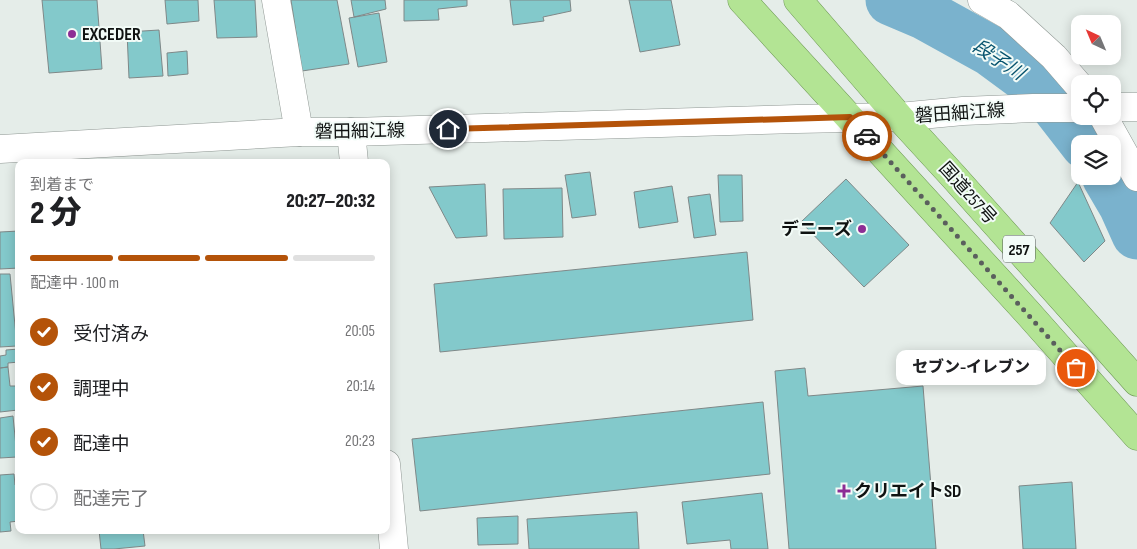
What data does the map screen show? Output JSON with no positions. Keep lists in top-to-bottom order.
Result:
{
  "streets": {
    "highway": ["国道257号", "257"],
    "main road": ["磐田細江線"]
  },
  "crossings": [
    ["磐田細江線", "国道257号"],
    ["磐田細江線", "257"],
    ["国道257号", "257"]
  ],
  "water": ["段子川"],
  "places": {
    "other": ["EXCEDER", "デニーズ", "セブン-イレブン"],
    "health": ["クリエイトSD"]
  },
  "north": "top left",
  "page": {
    "heading": ["2 分", "到着まで", "20:27–20:32"],
    "bar": "配達中 · 100 m",
    "list": [
      ["受付済み", "20:05"],
      ["調理中", "20:14"],
      ["配達中", "20:23"],
      "配達完了"
    ],
    "bubble": "セブン-イレブン"
  }
}
